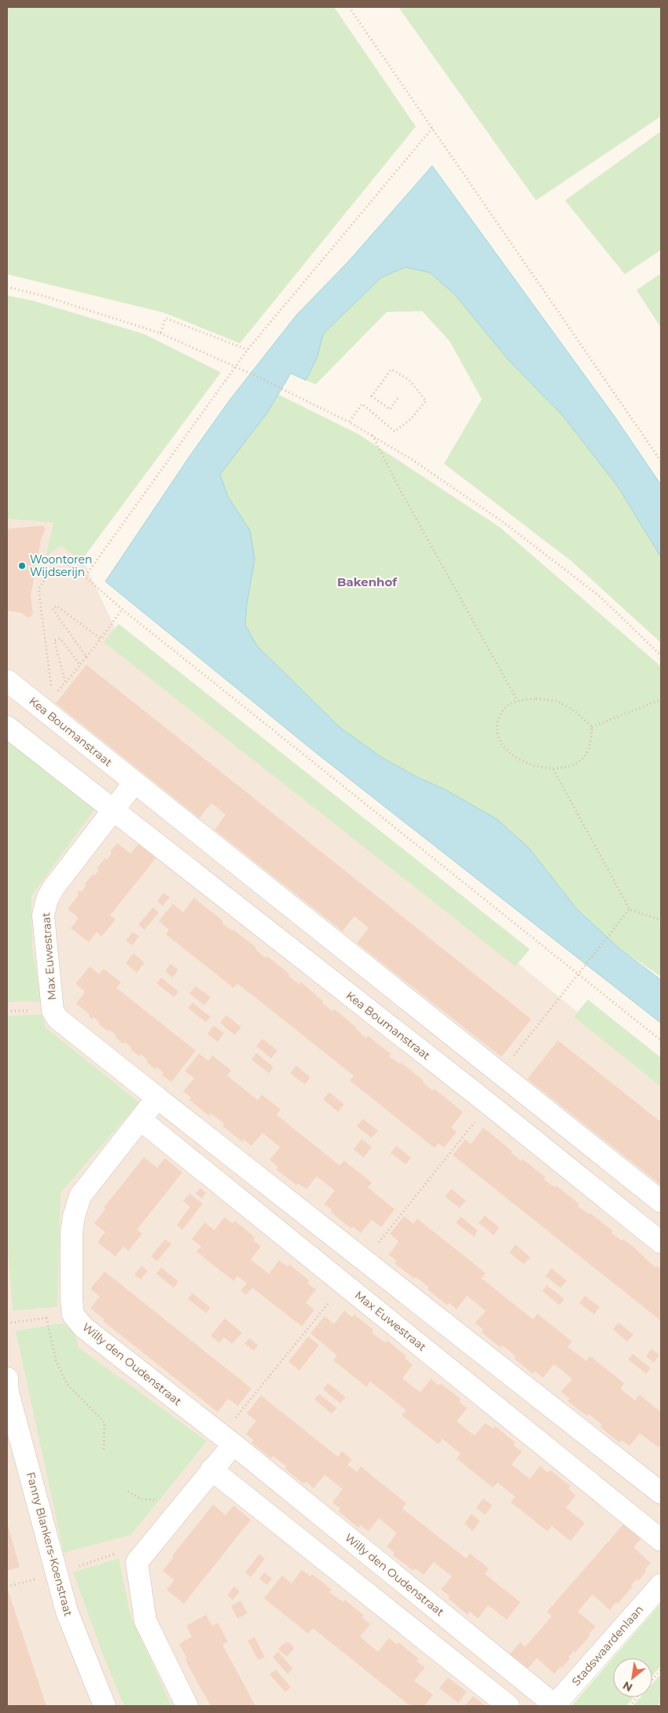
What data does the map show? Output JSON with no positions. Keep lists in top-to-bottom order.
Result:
{
  "streets": {
    "street": [
      "Kea Boumanstraat",
      "Max Euwestraat",
      "Willy den Oudenstraat",
      "Fanny Blankers-Koenstraat",
      "Stadswaardenlaan"
    ]
  },
  "crossings": [
    ["Kea Boumanstraat", "Max Euwestraat"],
    ["Max Euwestraat", "Willy den Oudenstraat"],
    ["Willy den Oudenstraat", "Stadswaardenlaan"]
  ],
  "districts": ["Bakenhof"],
  "places": ["Woontoren Wijdserijn"],
  "north": "bottom left"
}
